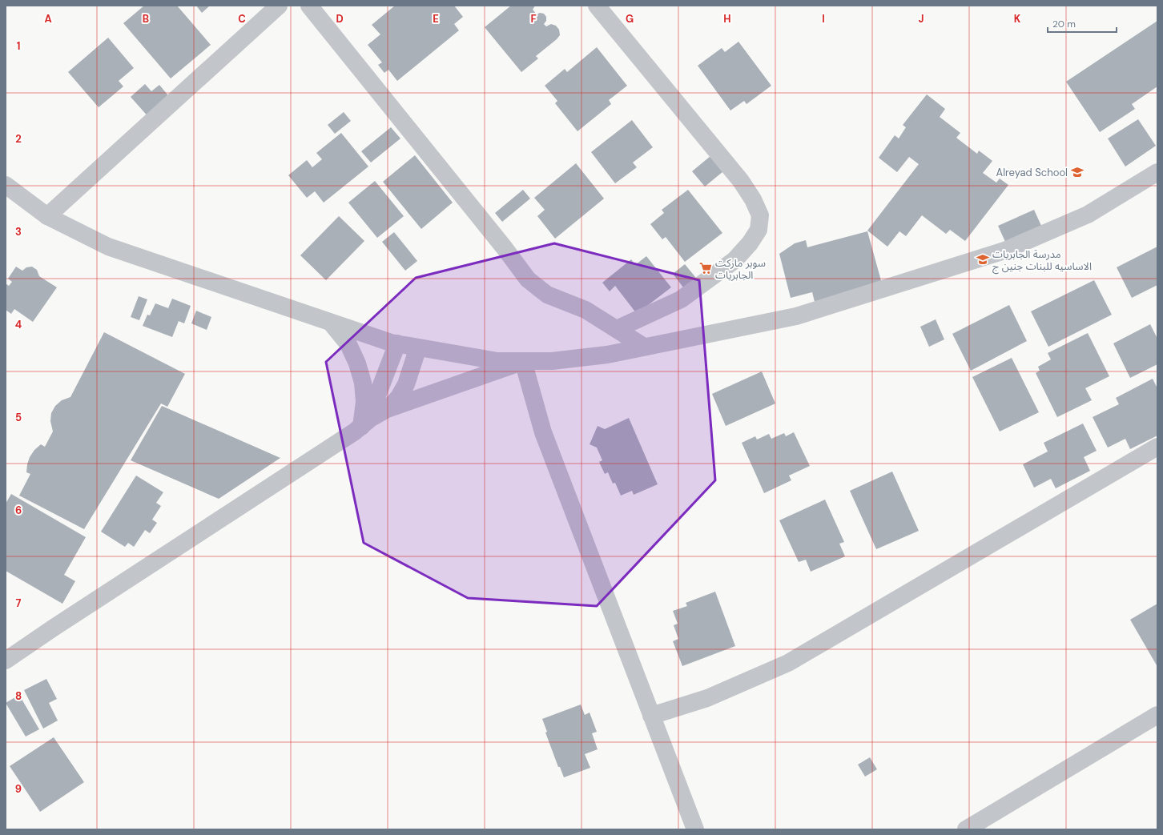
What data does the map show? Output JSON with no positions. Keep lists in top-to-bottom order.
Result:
{
  "places": {
    "school or university": ["Alreyad School", "مدرسة الجابريات الاساسيه للبنات جنين ج"],
    "supermarket": ["سوبر ماركت الجابريات"]
  },
  "scale_bar": "20 m",
  "grid": {
    "columns": [
      "A",
      "B",
      "C",
      "D",
      "E",
      "F",
      "G",
      "H",
      "I",
      "J",
      "K"
    ],
    "rows": [
      "1",
      "2",
      "3",
      "4",
      "5",
      "6",
      "7",
      "8",
      "9"
    ]
  }
}
